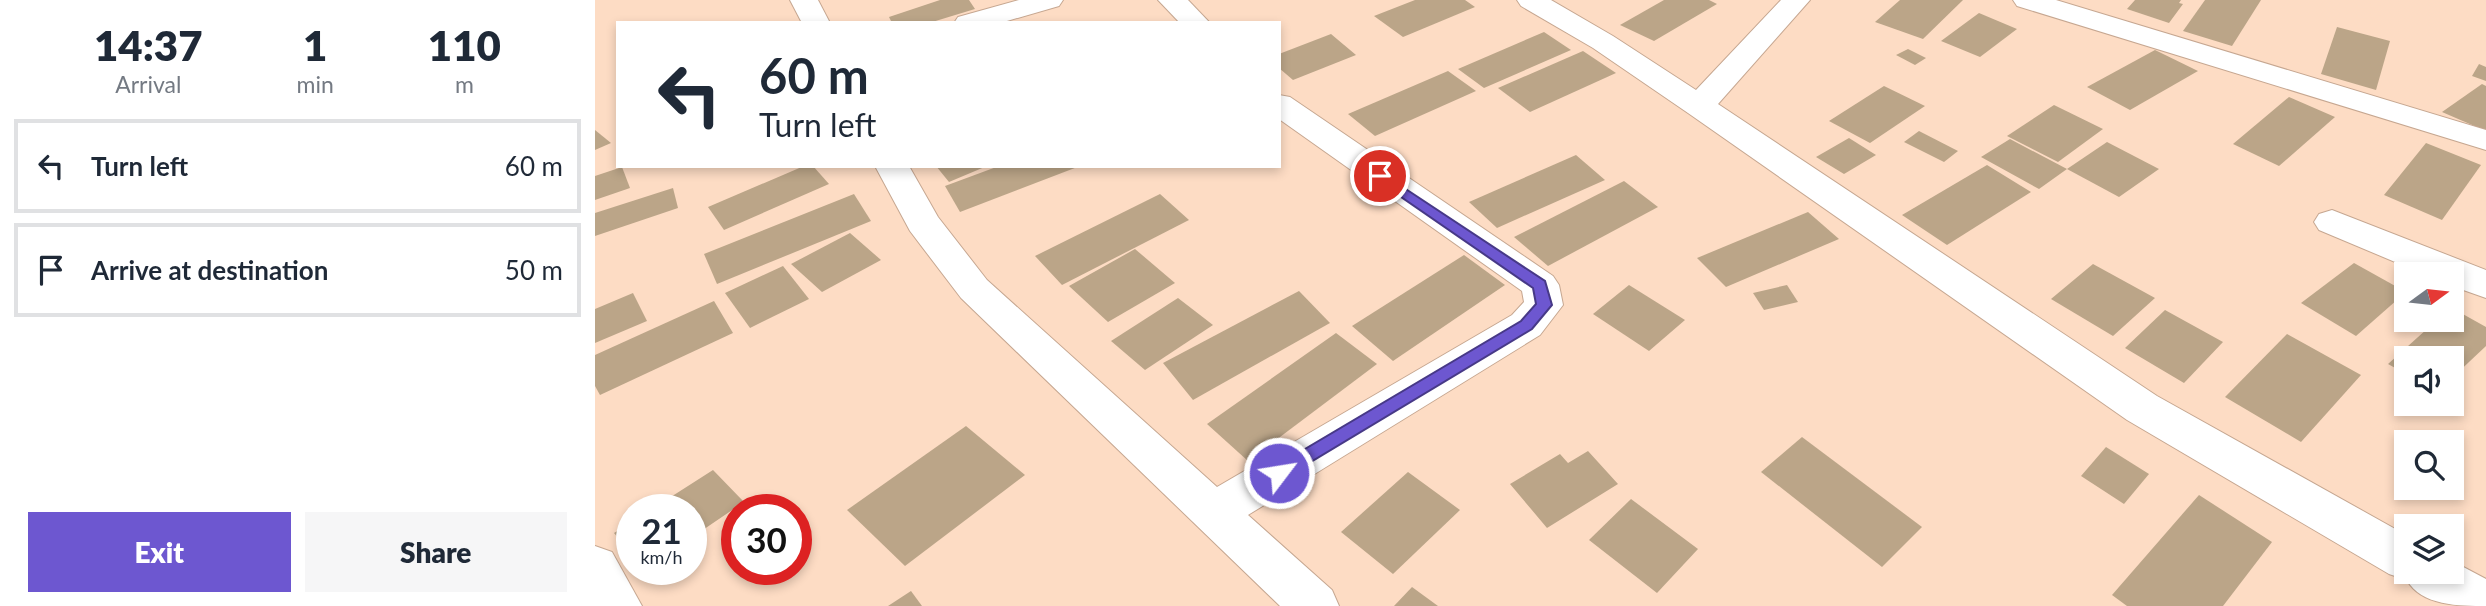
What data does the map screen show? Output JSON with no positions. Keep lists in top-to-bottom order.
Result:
{
  "north": "right",
  "page": {
    "eta": [
      "14:37",
      "Arrival",
      "1",
      "min",
      "110",
      "m"
    ],
    "turn": ["60 m", "Turn left"],
    "list": [
      {
        "name": "Turn left",
        "value": "60 m"
      },
      {
        "name": "Arrive at destination",
        "value": "50 m"
      }
    ],
    "speed": "21 km/h",
    "limit": "30",
    "buttons": ["Exit", "Share"]
  }
}
